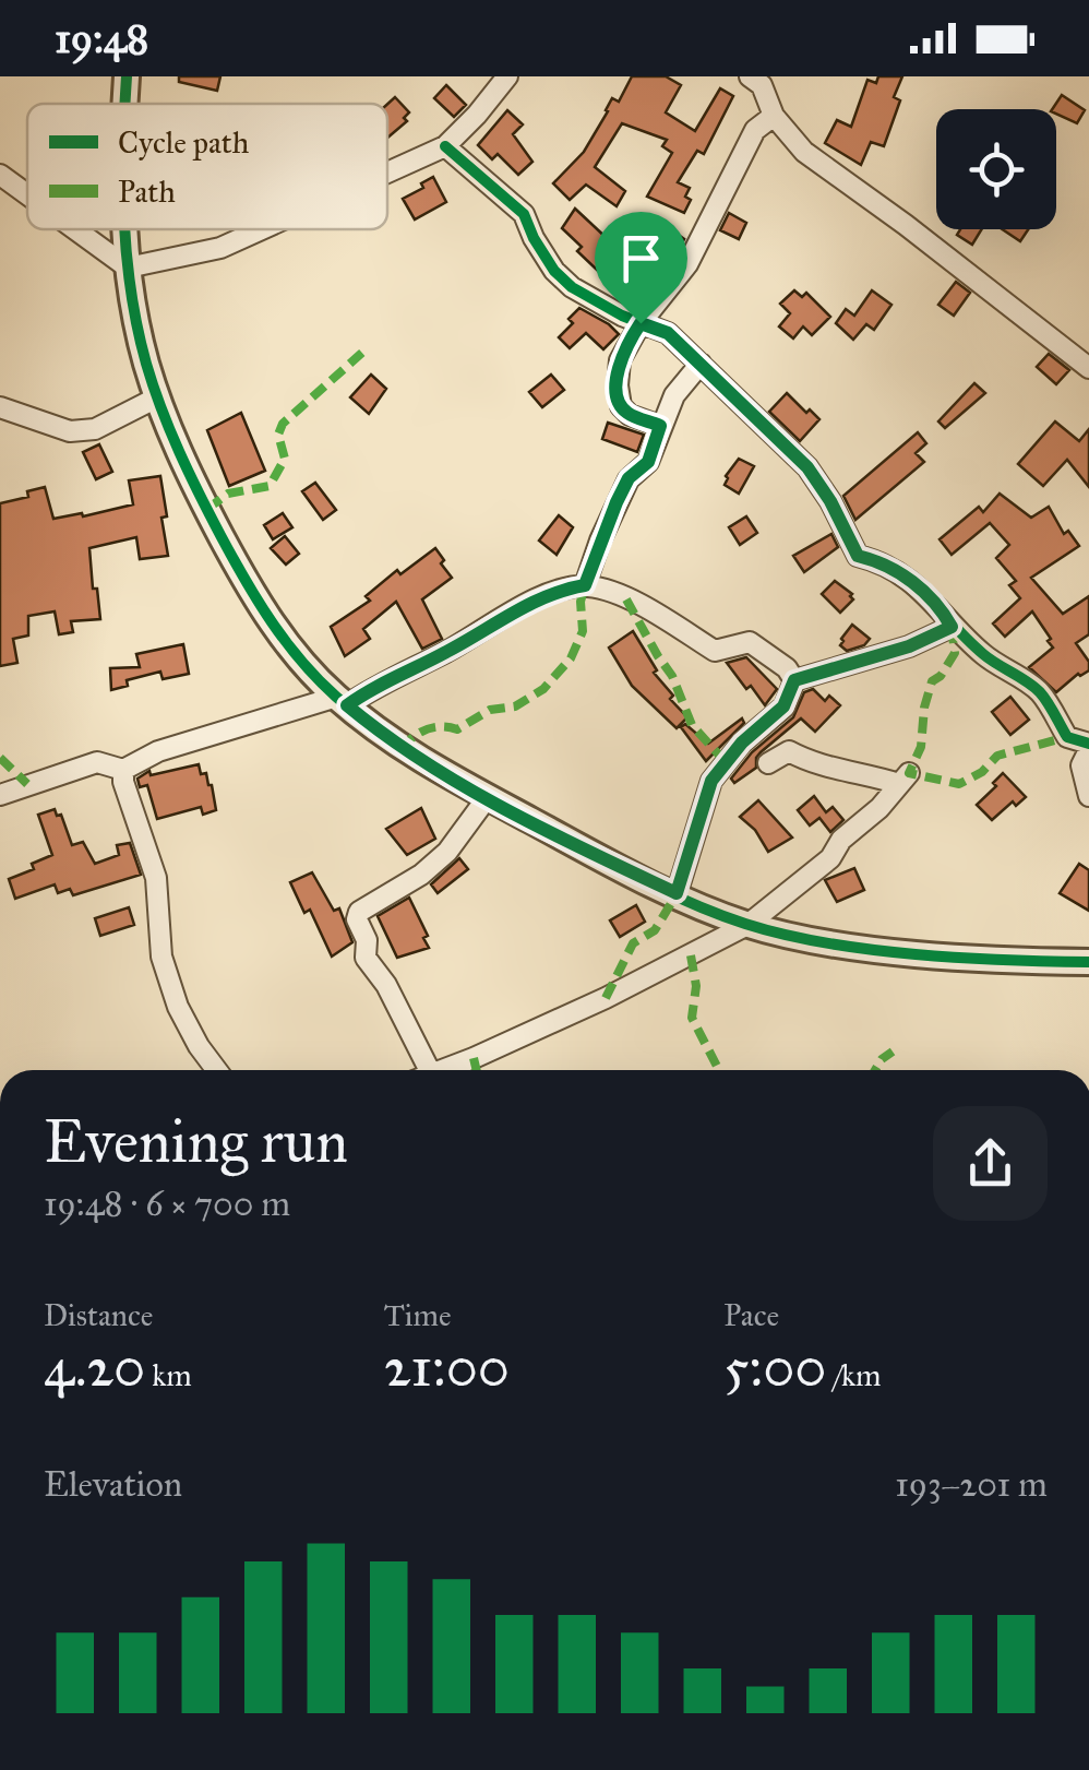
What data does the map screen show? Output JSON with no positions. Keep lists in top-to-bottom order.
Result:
{
  "legend": ["Cycle path", "Path"],
  "page": {
    "status": "19:48",
    "heading": ["Evening run", "19:48 · 6 × 700 m"],
    "stats": [
      ["Distance", "4.20 km"],
      ["Time", "21:00"],
      ["Pace", "5:00 /km"]
    ],
    "chart": ["Elevation", "193–201 m"]
  }
}
